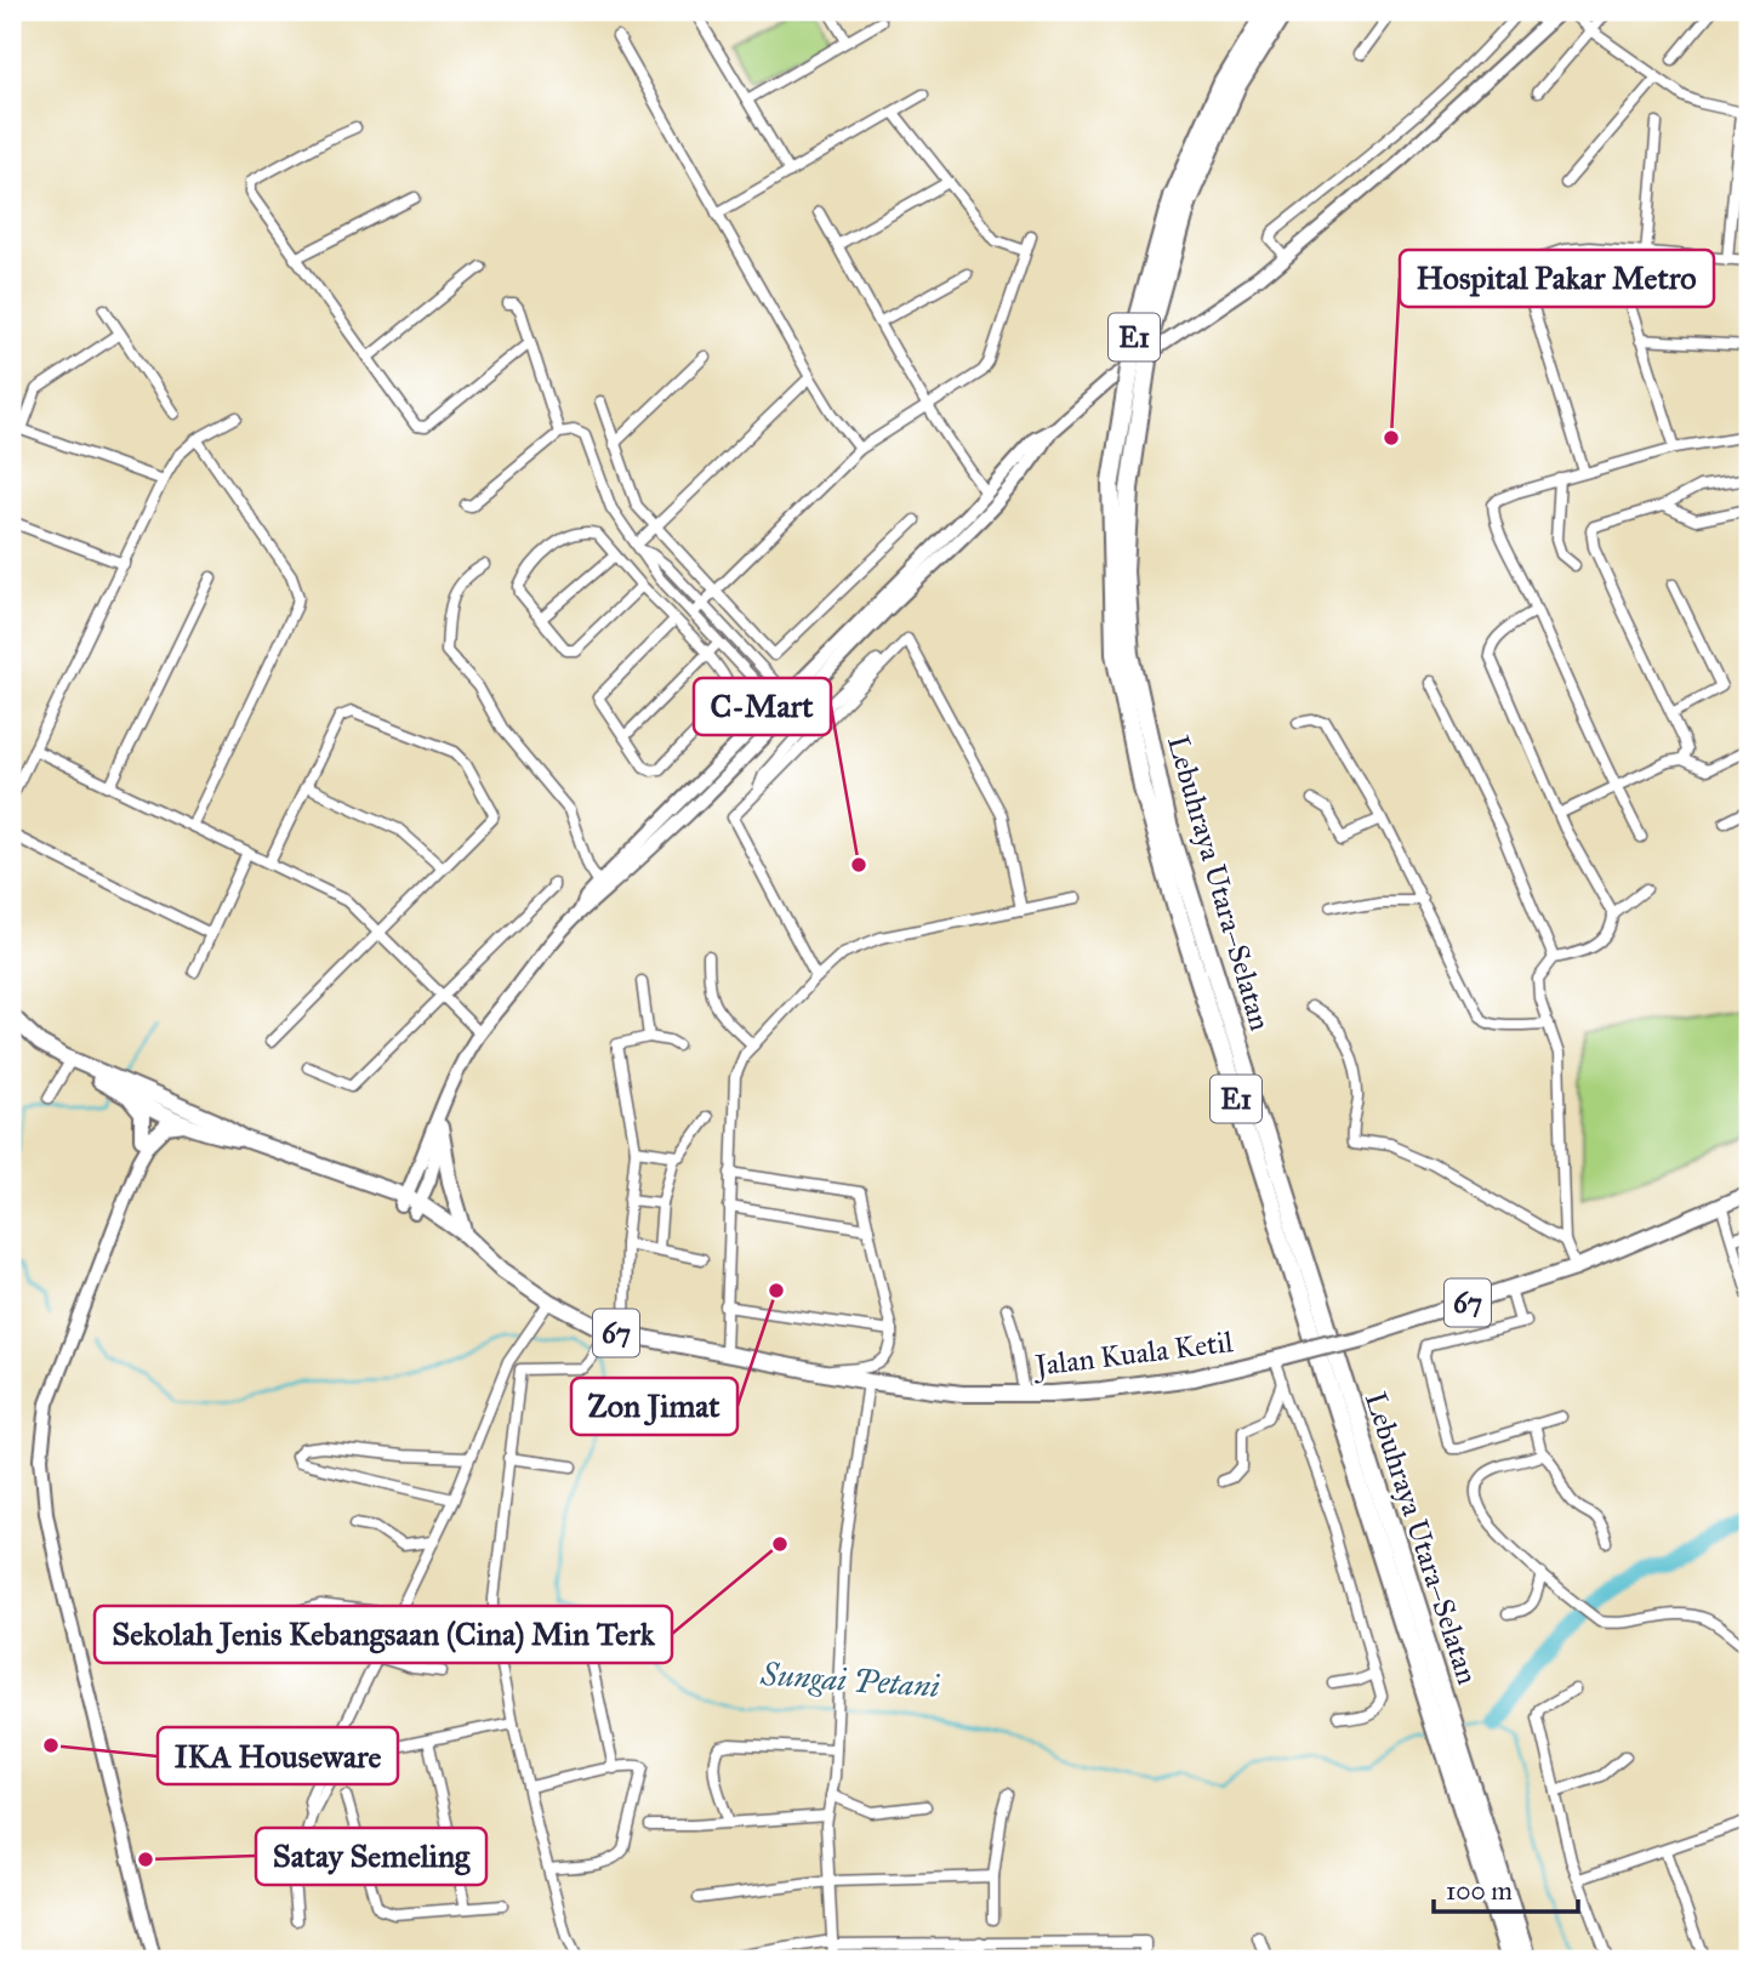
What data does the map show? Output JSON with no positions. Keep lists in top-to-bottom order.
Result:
{
  "streets": {
    "highway": ["E1", "Lebuhraya Utara–Selatan"],
    "main road": ["67", "Jalan Kuala Ketil"]
  },
  "water": ["Sungai Petani"],
  "places": [
    "Hospital Pakar Metro",
    "C-Mart",
    "Zon Jimat",
    "Sekolah Jenis Kebangsaan (Cina) Min Terk",
    "IKA Houseware",
    "Satay Semeling"
  ],
  "scale_bar": "100 m"
}
